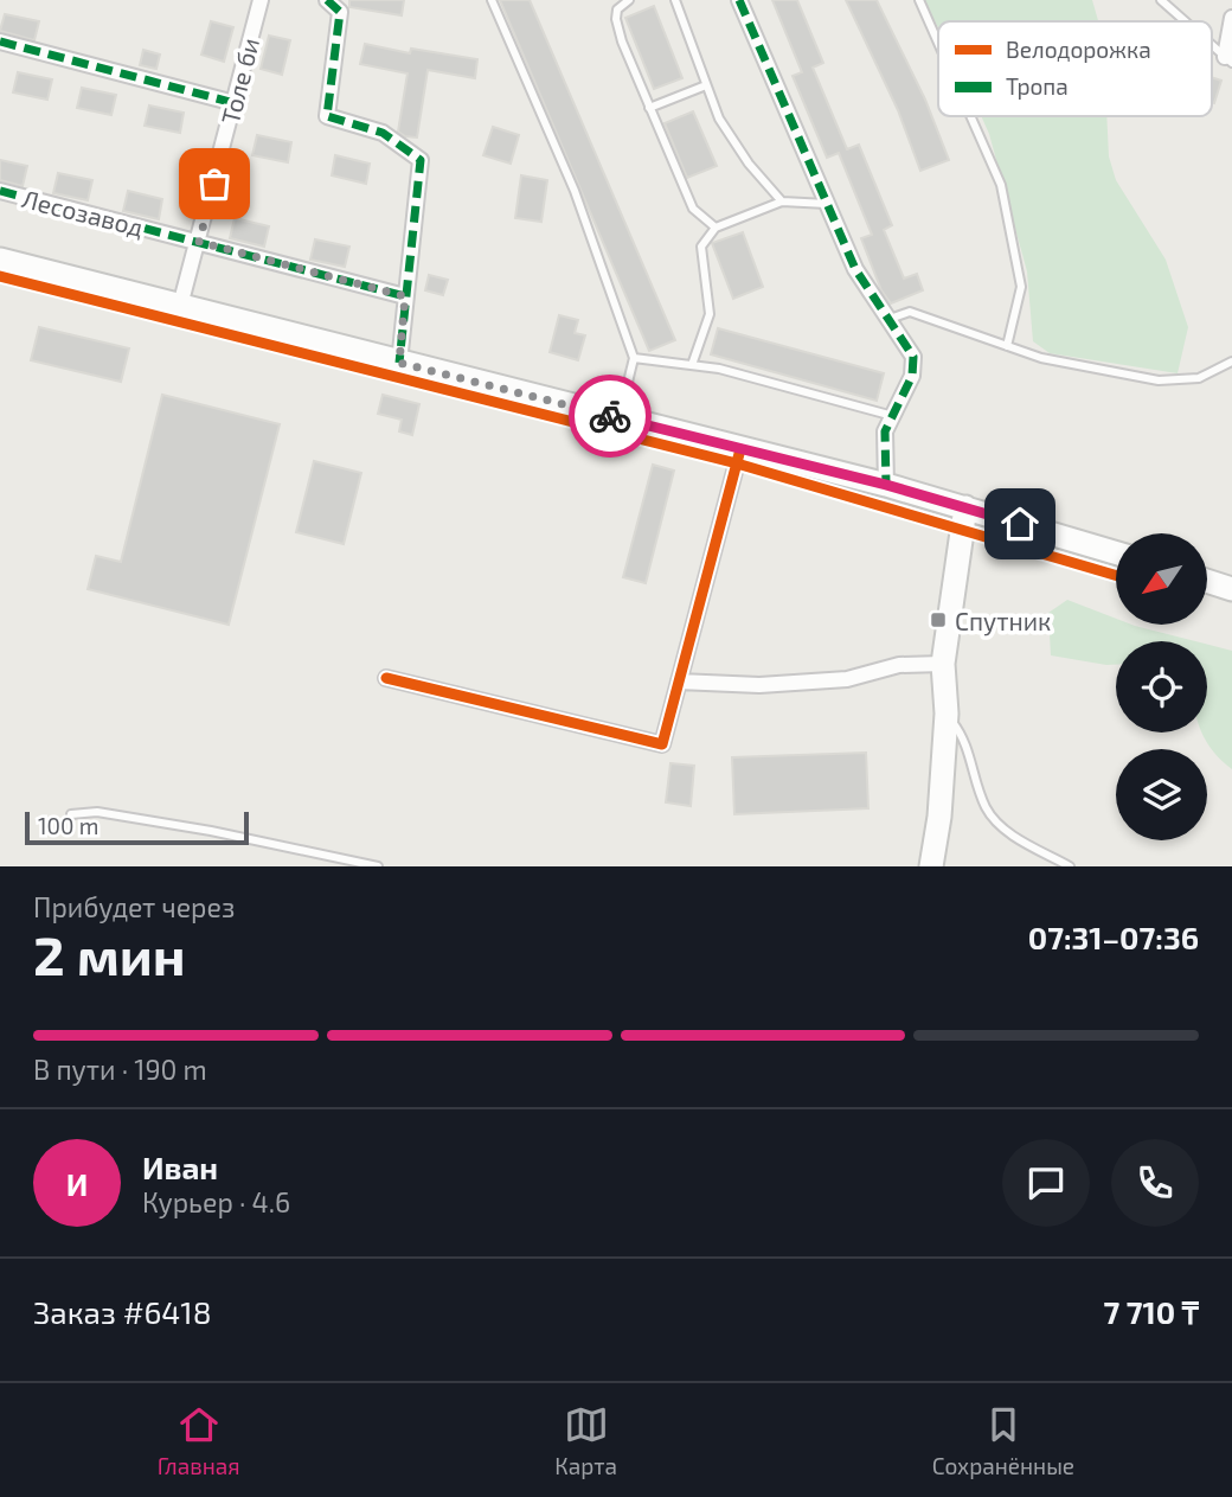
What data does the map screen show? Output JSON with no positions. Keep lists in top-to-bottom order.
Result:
{
  "streets": {
    "street": ["Толе би", "Лесозавод"]
  },
  "crossings": [
    ["Толе би", "Лесозавод"]
  ],
  "places": {
    "transit": ["Спутник"]
  },
  "legend": ["Велодорожка", "Тропа"],
  "scale_bar": "100 m",
  "north": "bottom left",
  "page": {
    "scale": "100 m",
    "heading": ["2 мин", "Прибудет через", "07:31–07:36"],
    "panel": [
      "Иван",
      "Курьер · 4.6",
      "Заказ #6418",
      "7 710 ₸"
    ],
    "bar": "В пути · 190 m",
    "round": "И",
    "tabs": ["Главная", "Карта", "Сохранённые"]
  }
}
